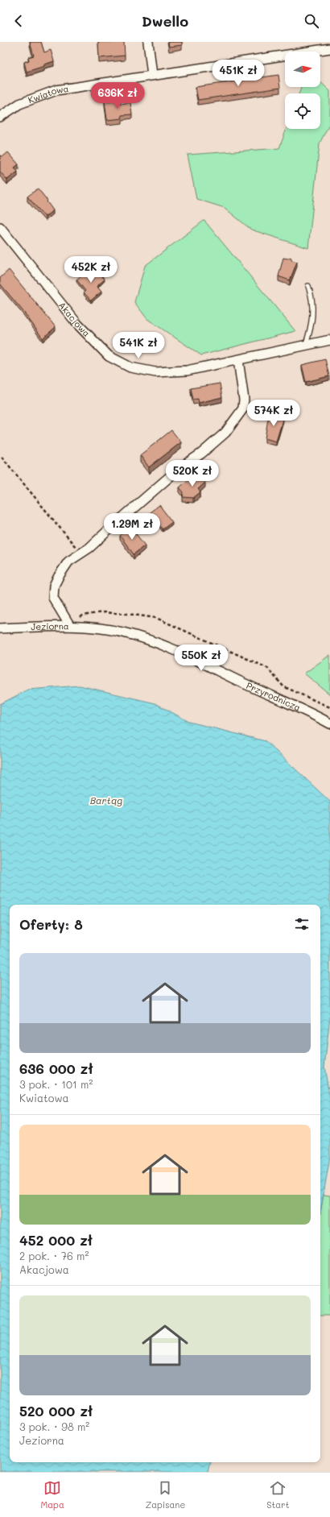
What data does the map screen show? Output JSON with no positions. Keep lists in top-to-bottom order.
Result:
{
  "streets": {
    "street": [
      "Kwiatowa",
      "Akacjowa",
      "Jeziorna",
      "Przyrodnicza"
    ]
  },
  "crossings": [
    ["Akacjowa", "Jeziorna"],
    ["Jeziorna", "Przyrodnicza"]
  ],
  "water": ["Bartąg"],
  "north": "right",
  "page": {
    "header": "Dwello",
    "price": [
      "451K zł",
      "636K zł",
      "452K zł",
      "541K zł",
      "574K zł",
      "520K zł",
      "1.29M zł",
      "550K zł"
    ],
    "heading": "Oferty: 8",
    "list": [
      {
        "name": "636 000 zł",
        "note": "3 pok. · 101 m² · Kwiatowa"
      },
      {
        "name": "452 000 zł",
        "note": "2 pok. · 76 m² · Akacjowa"
      },
      {
        "name": "520 000 zł",
        "note": "3 pok. · 98 m² · Jeziorna"
      }
    ],
    "tabs": ["Mapa", "Zapisane", "Start"]
  }
}
